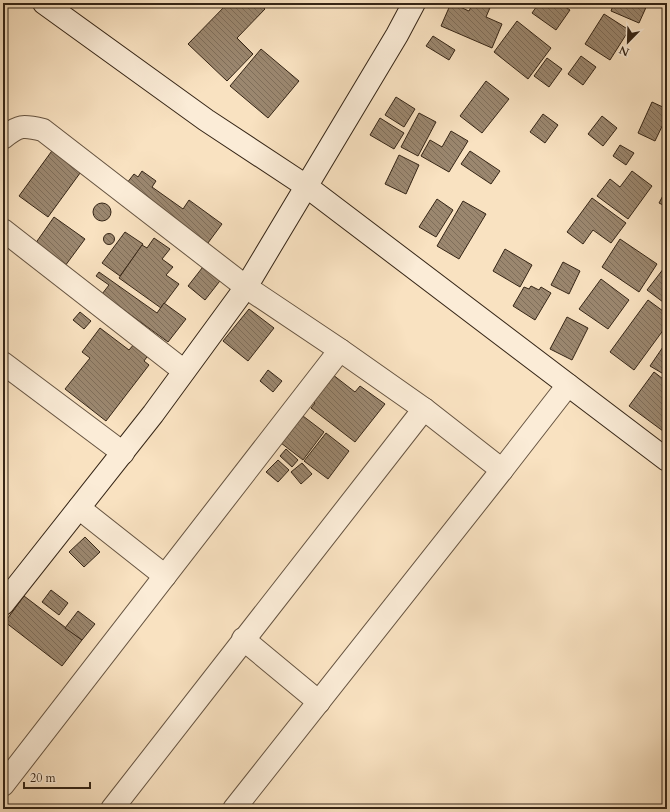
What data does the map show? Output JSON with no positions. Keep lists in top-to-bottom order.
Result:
{
  "scale_bar": "20 m",
  "north": "bottom left"
}
